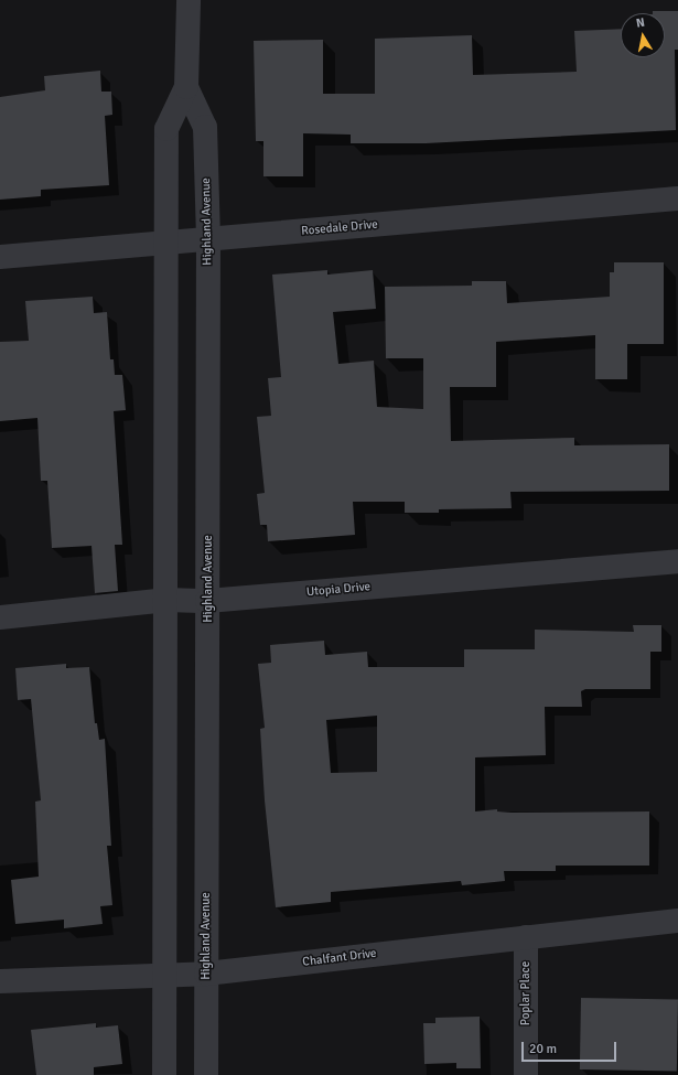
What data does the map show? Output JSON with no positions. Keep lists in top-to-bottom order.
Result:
{
  "streets": {
    "street": [
      "Highland Avenue",
      "Rosedale Drive",
      "Utopia Drive",
      "Chalfant Drive",
      "Poplar Place"
    ]
  },
  "crossings": [
    ["Highland Avenue", "Rosedale Drive"],
    ["Highland Avenue", "Utopia Drive"],
    ["Highland Avenue", "Chalfant Drive"],
    ["Chalfant Drive", "Poplar Place"]
  ],
  "scale_bar": "20 m",
  "north": "top"
}
